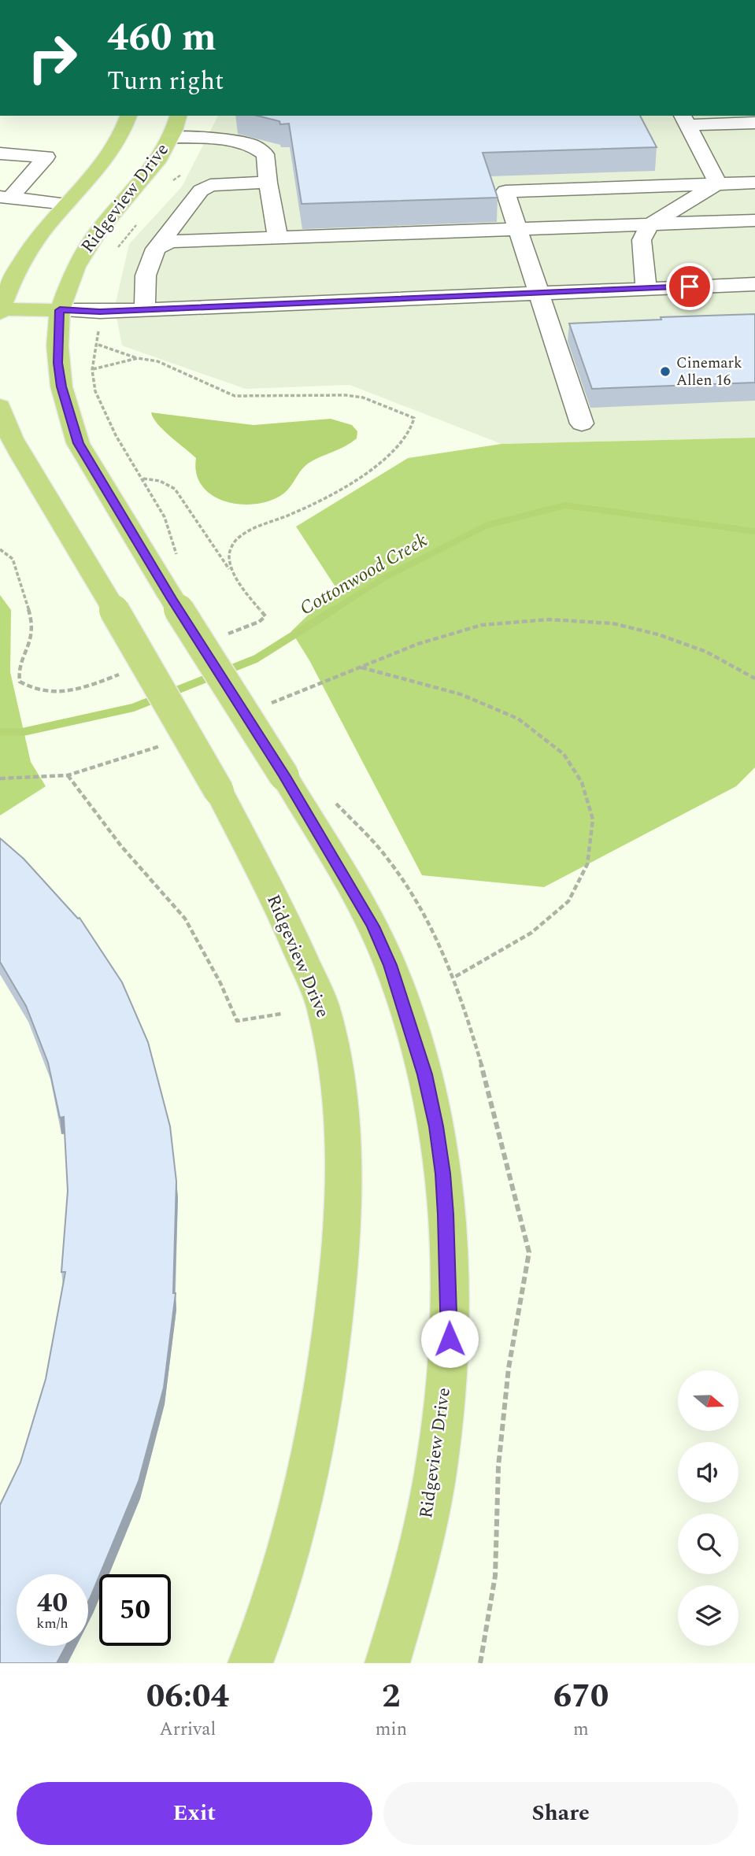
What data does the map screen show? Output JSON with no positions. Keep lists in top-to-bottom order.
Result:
{
  "streets": {
    "main road": ["Ridgeview Drive"]
  },
  "water": ["Cottonwood Creek"],
  "places": ["Cinemark Allen 16"],
  "north": "right",
  "page": {
    "turn": ["460 m", "Turn right"],
    "speed": "40 km/h",
    "limit": "50",
    "eta": [
      "06:04",
      "Arrival",
      "2",
      "min",
      "670",
      "m"
    ],
    "buttons": ["Exit", "Share"]
  }
}
